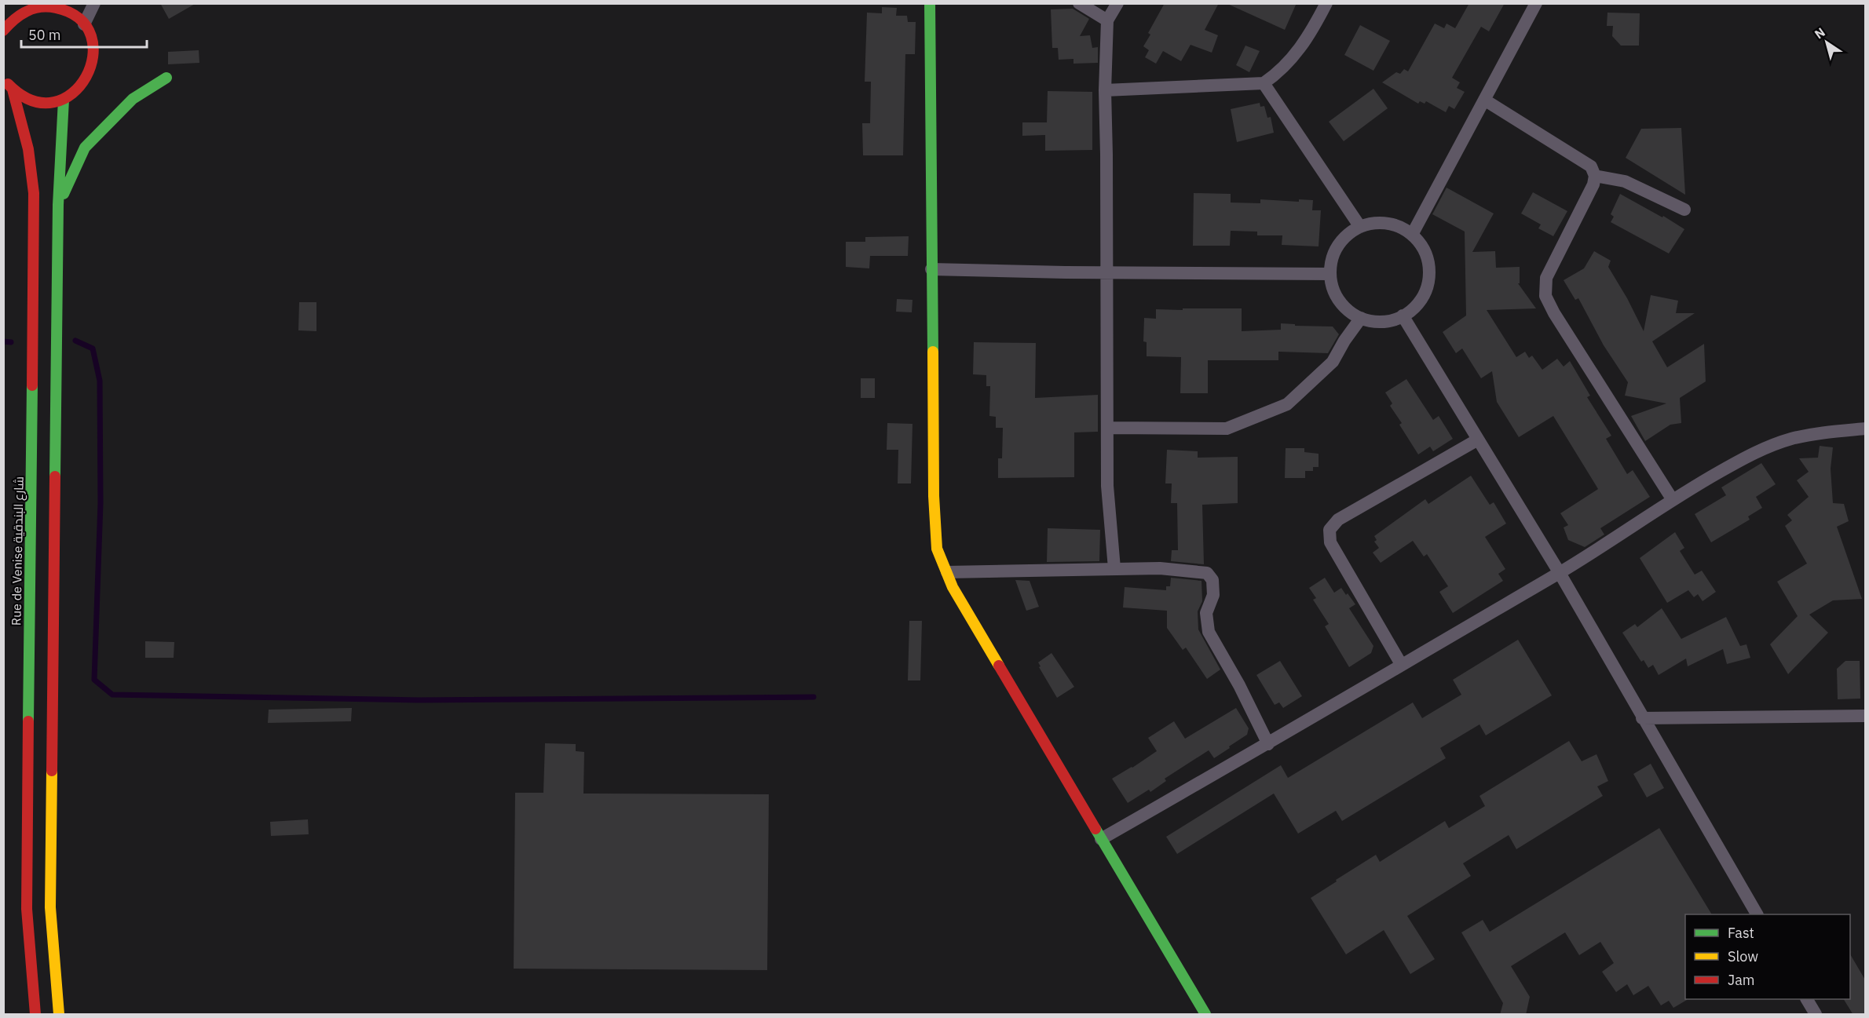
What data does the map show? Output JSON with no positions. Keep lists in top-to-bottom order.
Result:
{
  "streets": {
    "main road": ["Rue de Venise شارع البندقية"]
  },
  "legend": ["Fast", "Slow", "Jam"],
  "scale_bar": "50 m",
  "north": "top left"
}
